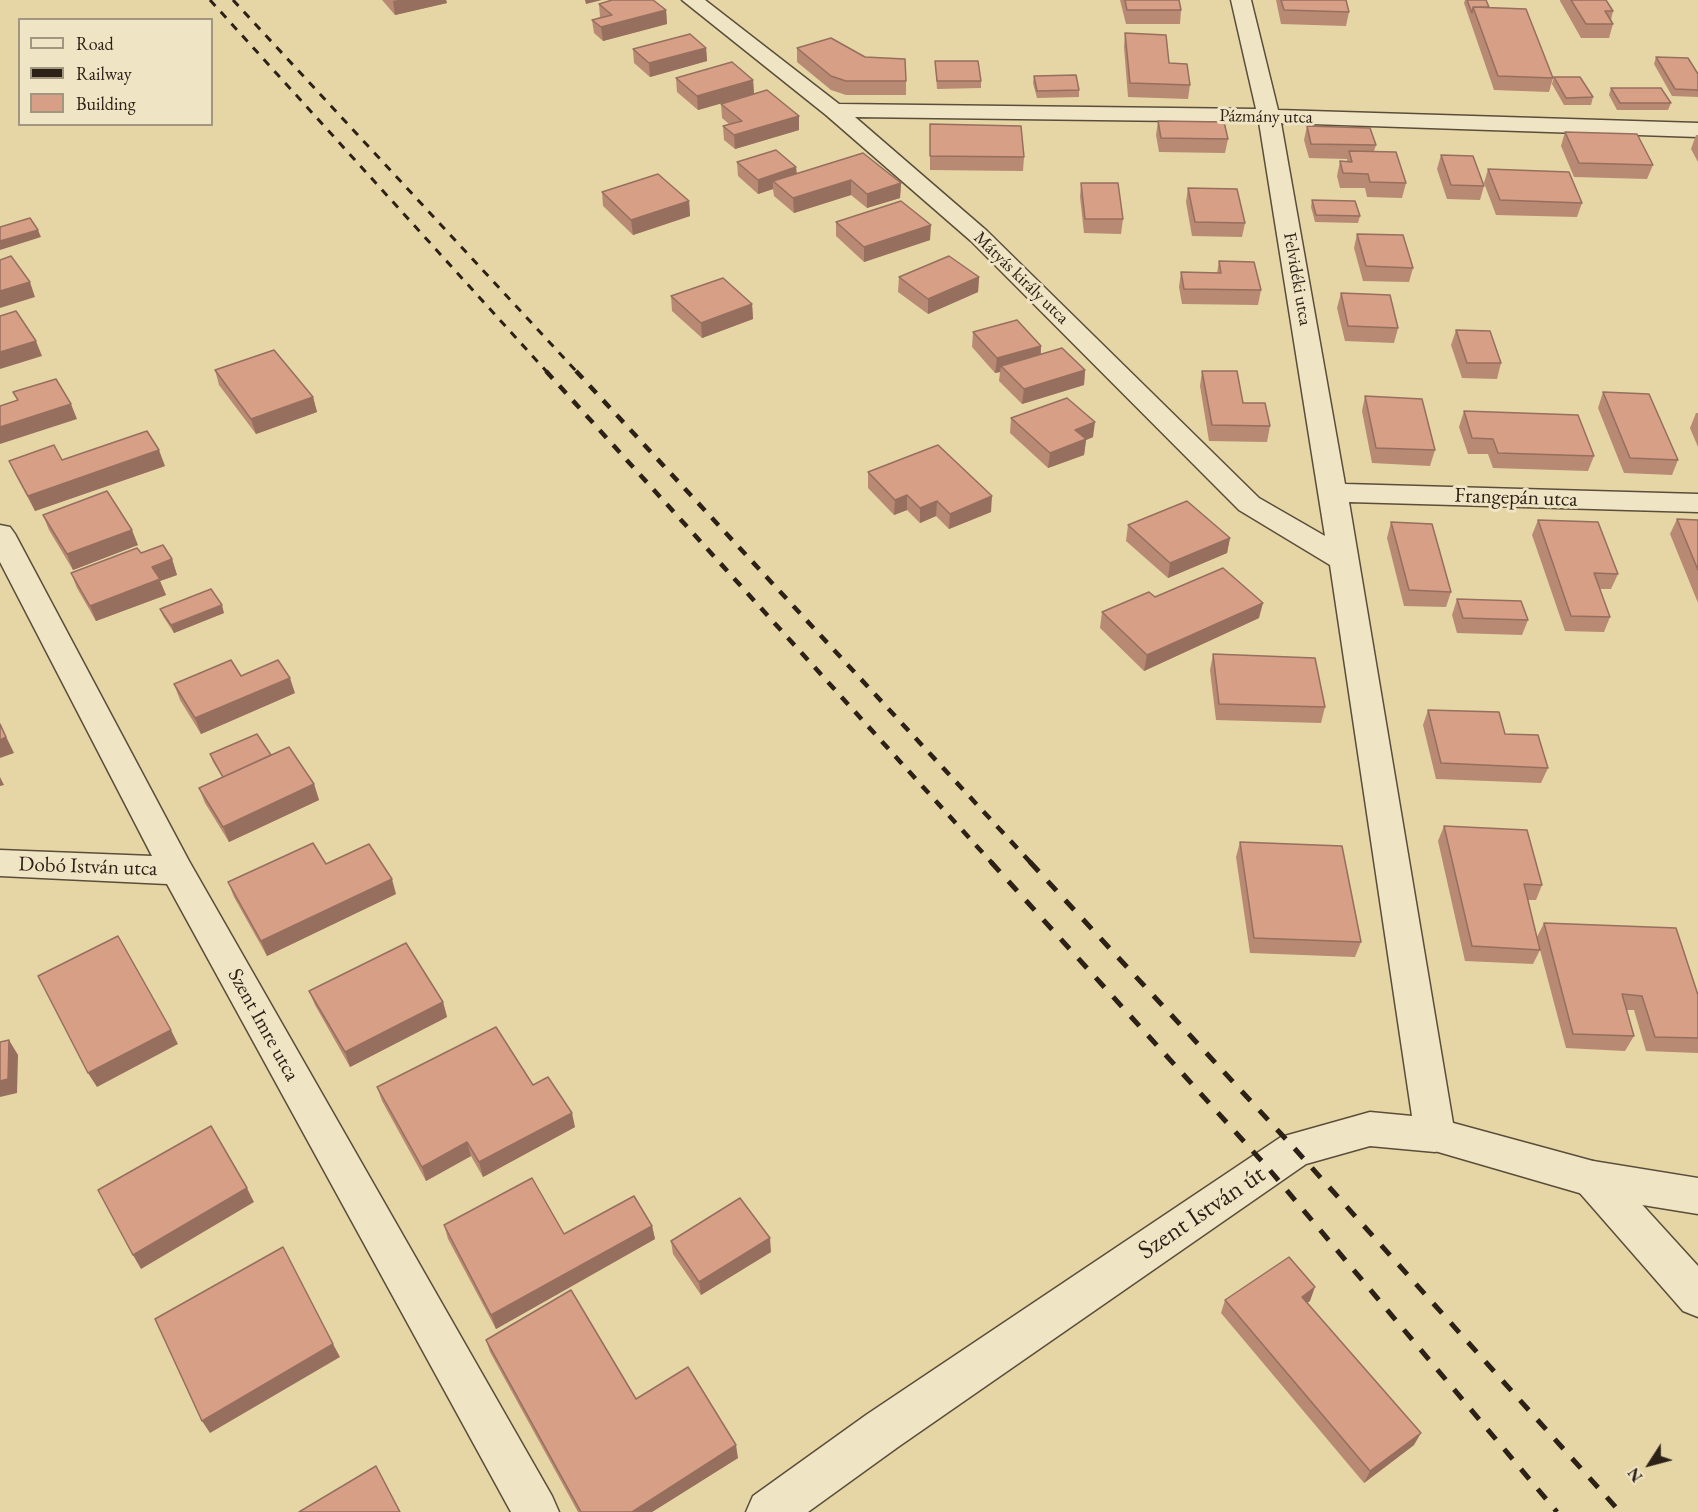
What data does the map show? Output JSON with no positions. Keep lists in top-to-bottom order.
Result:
{
  "streets": {
    "street": [
      "Pázmány utca",
      "Mátyás király utca",
      "Felvidéki utca",
      "Frangepán utca",
      "Dobó István utca",
      "Szent Imre utca",
      "Szent István út"
    ]
  },
  "crossings": [
    ["Pázmány utca", "Mátyás király utca"],
    ["Pázmány utca", "Felvidéki utca"],
    ["Mátyás király utca", "Felvidéki utca"],
    ["Felvidéki utca", "Frangepán utca"],
    ["Felvidéki utca", "Szent István út"],
    ["Dobó István utca", "Szent Imre utca"]
  ],
  "legend": ["Road", "Railway", "Building"],
  "north": "bottom left"
}
